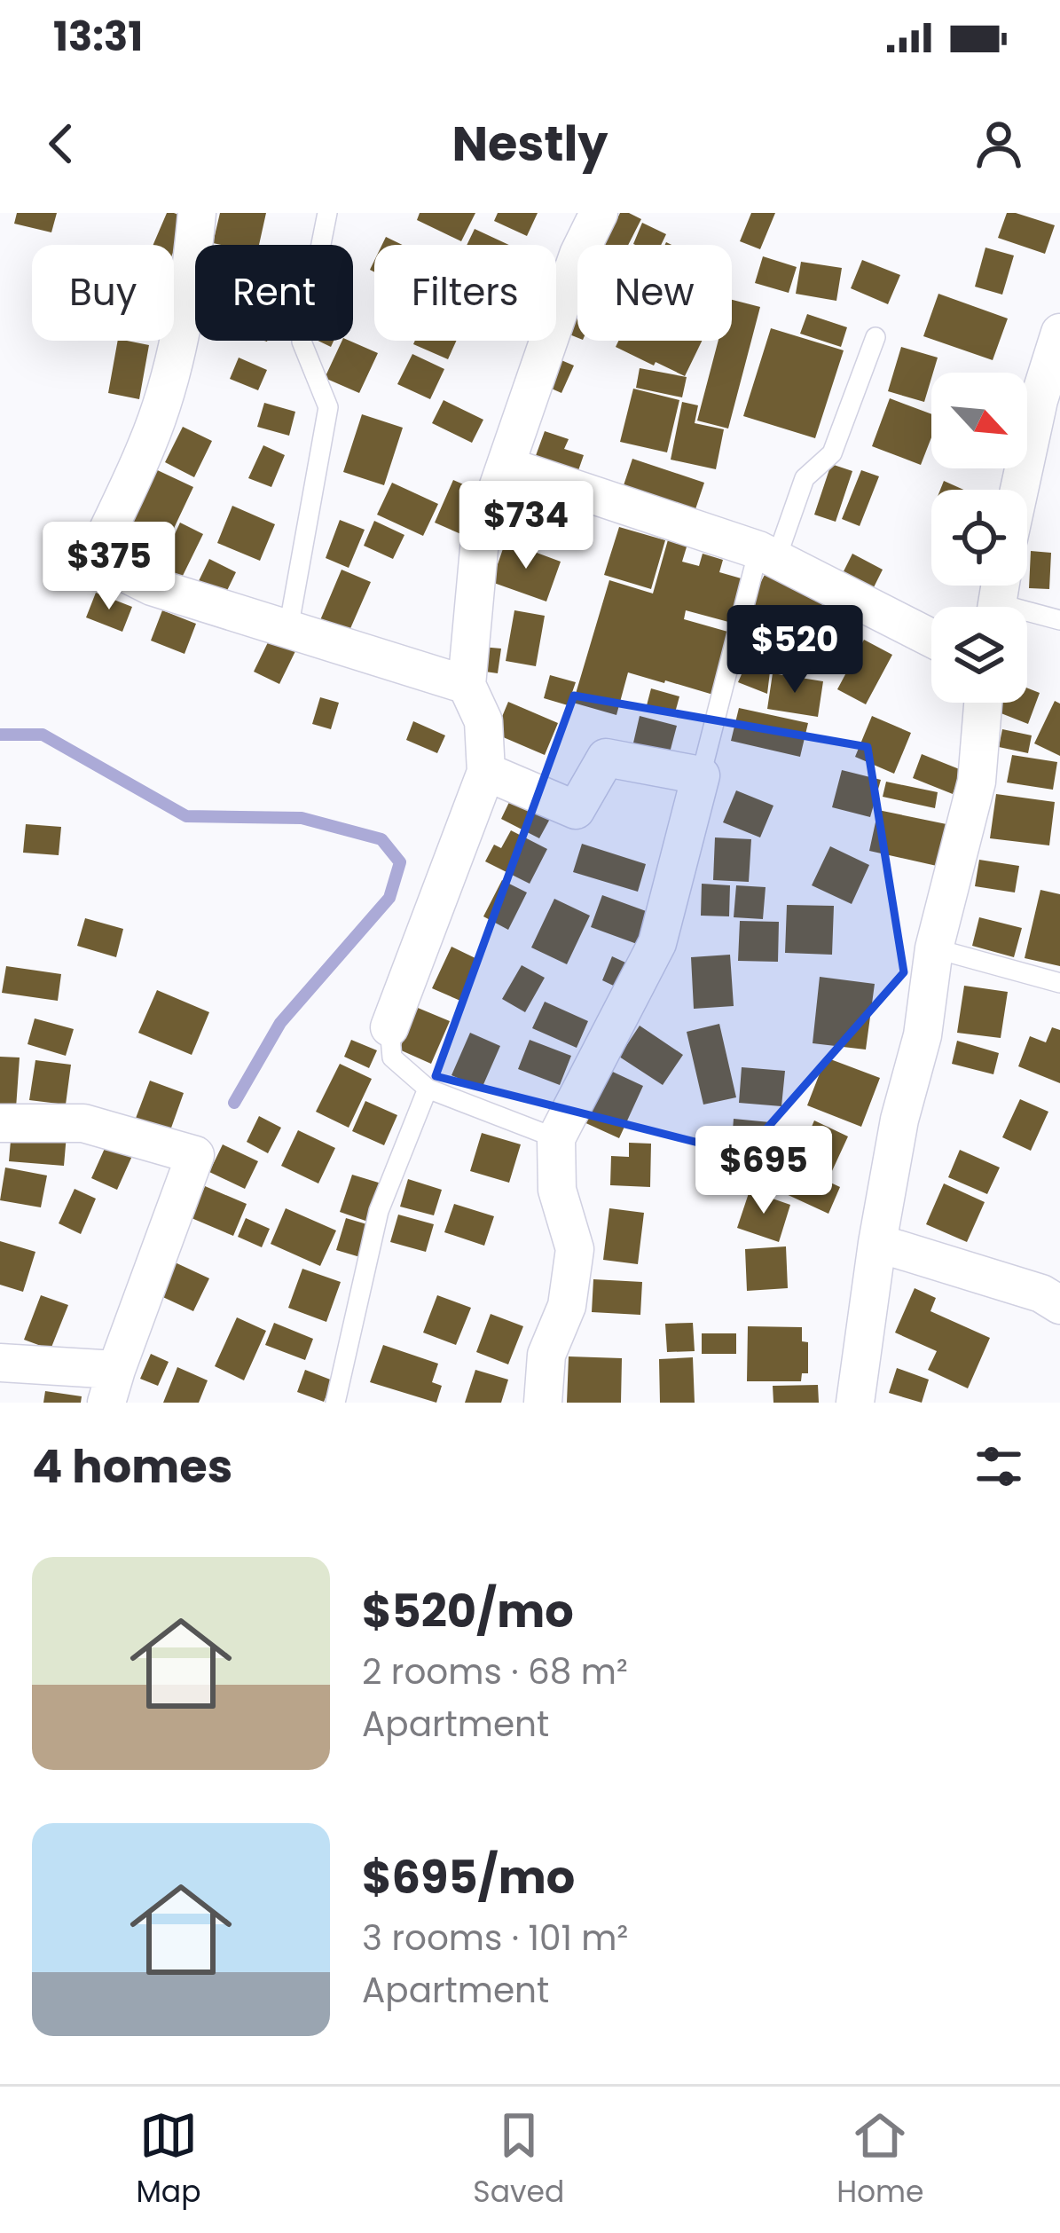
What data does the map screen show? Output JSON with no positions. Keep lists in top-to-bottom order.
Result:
{
  "north": "bottom right",
  "page": {
    "status": "13:31",
    "header": "Nestly",
    "chip": [
      "Buy",
      "Rent",
      "Filters",
      "New"
    ],
    "price": [
      "$734",
      "$375",
      "$520",
      "$695"
    ],
    "heading": "4 homes",
    "list": [
      {
        "name": "$520/mo",
        "note": "2 rooms · 68 m² · Apartment"
      },
      {
        "name": "$695/mo",
        "note": "3 rooms · 101 m² · Apartment"
      }
    ],
    "tabs": ["Map", "Saved", "Home"]
  }
}
